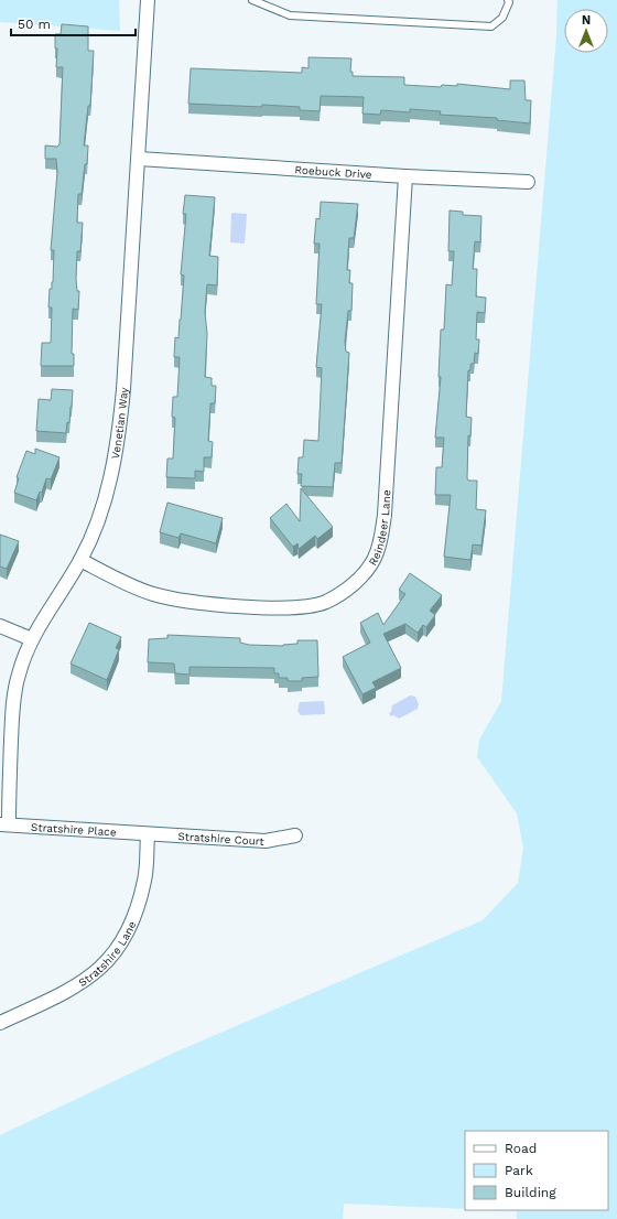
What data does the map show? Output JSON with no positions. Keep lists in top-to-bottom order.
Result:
{
  "streets": {
    "street": [
      "Roebuck Drive",
      "Venetian Way",
      "Reindeer Lane",
      "Stratshire Place",
      "Stratshire Court",
      "Stratshire Lane"
    ]
  },
  "crossings": [
    ["Roebuck Drive", "Venetian Way"],
    ["Roebuck Drive", "Reindeer Lane"],
    ["Venetian Way", "Reindeer Lane"],
    ["Venetian Way", "Stratshire Place"],
    ["Stratshire Place", "Stratshire Court"],
    ["Stratshire Place", "Stratshire Lane"],
    ["Stratshire Court", "Stratshire Lane"]
  ],
  "legend": ["Road", "Park", "Building"],
  "scale_bar": "50 m",
  "north": "top"
}
